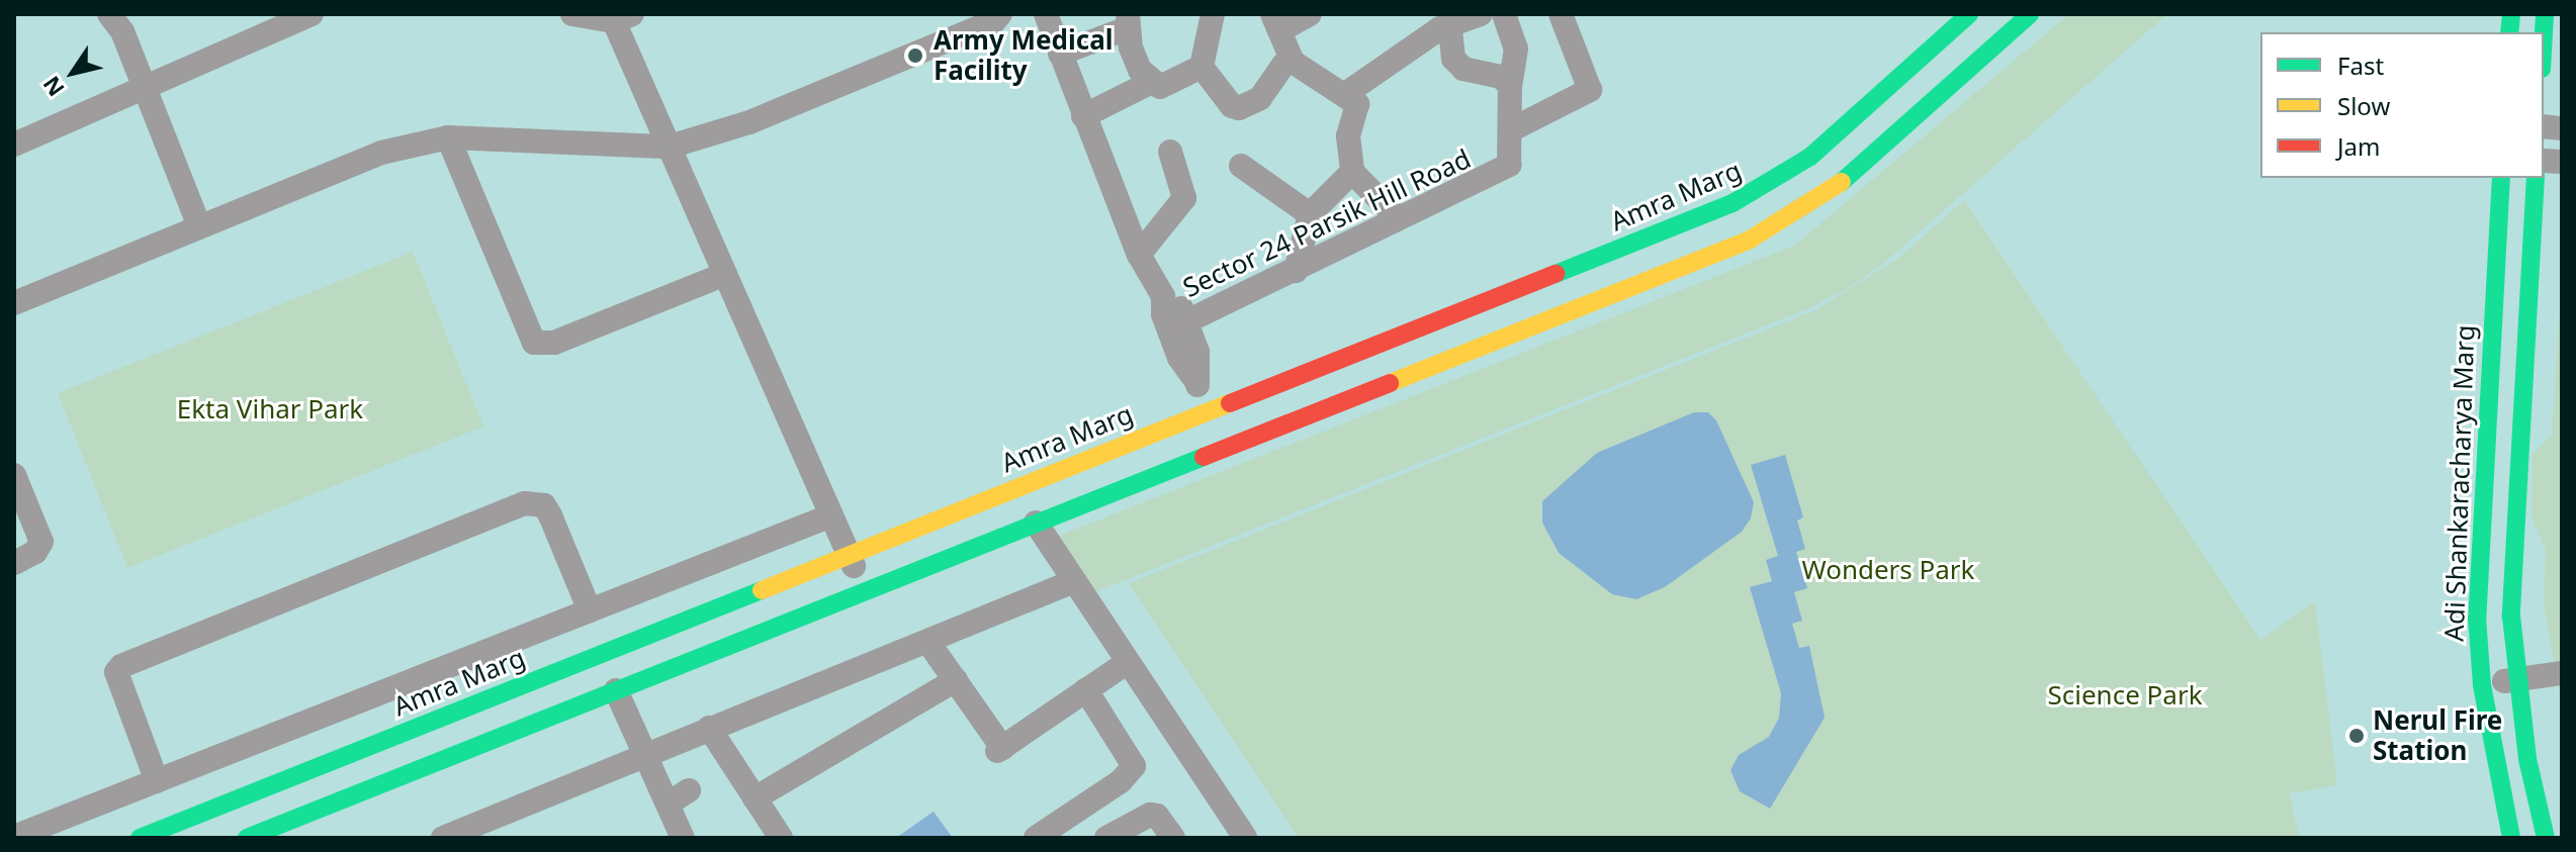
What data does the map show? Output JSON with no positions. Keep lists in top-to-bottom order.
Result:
{
  "streets": {
    "main road": ["Amra Marg", "Adi Shankaracharya Marg"],
    "street": ["Sector 24 Parsik Hill Road"]
  },
  "parks": ["Ekta Vihar Park", "Wonders Park", "Science Park"],
  "places": ["Army Medical Facility", "Nerul Fire Station"],
  "legend": ["Fast", "Slow", "Jam"],
  "north": "bottom left"
}
